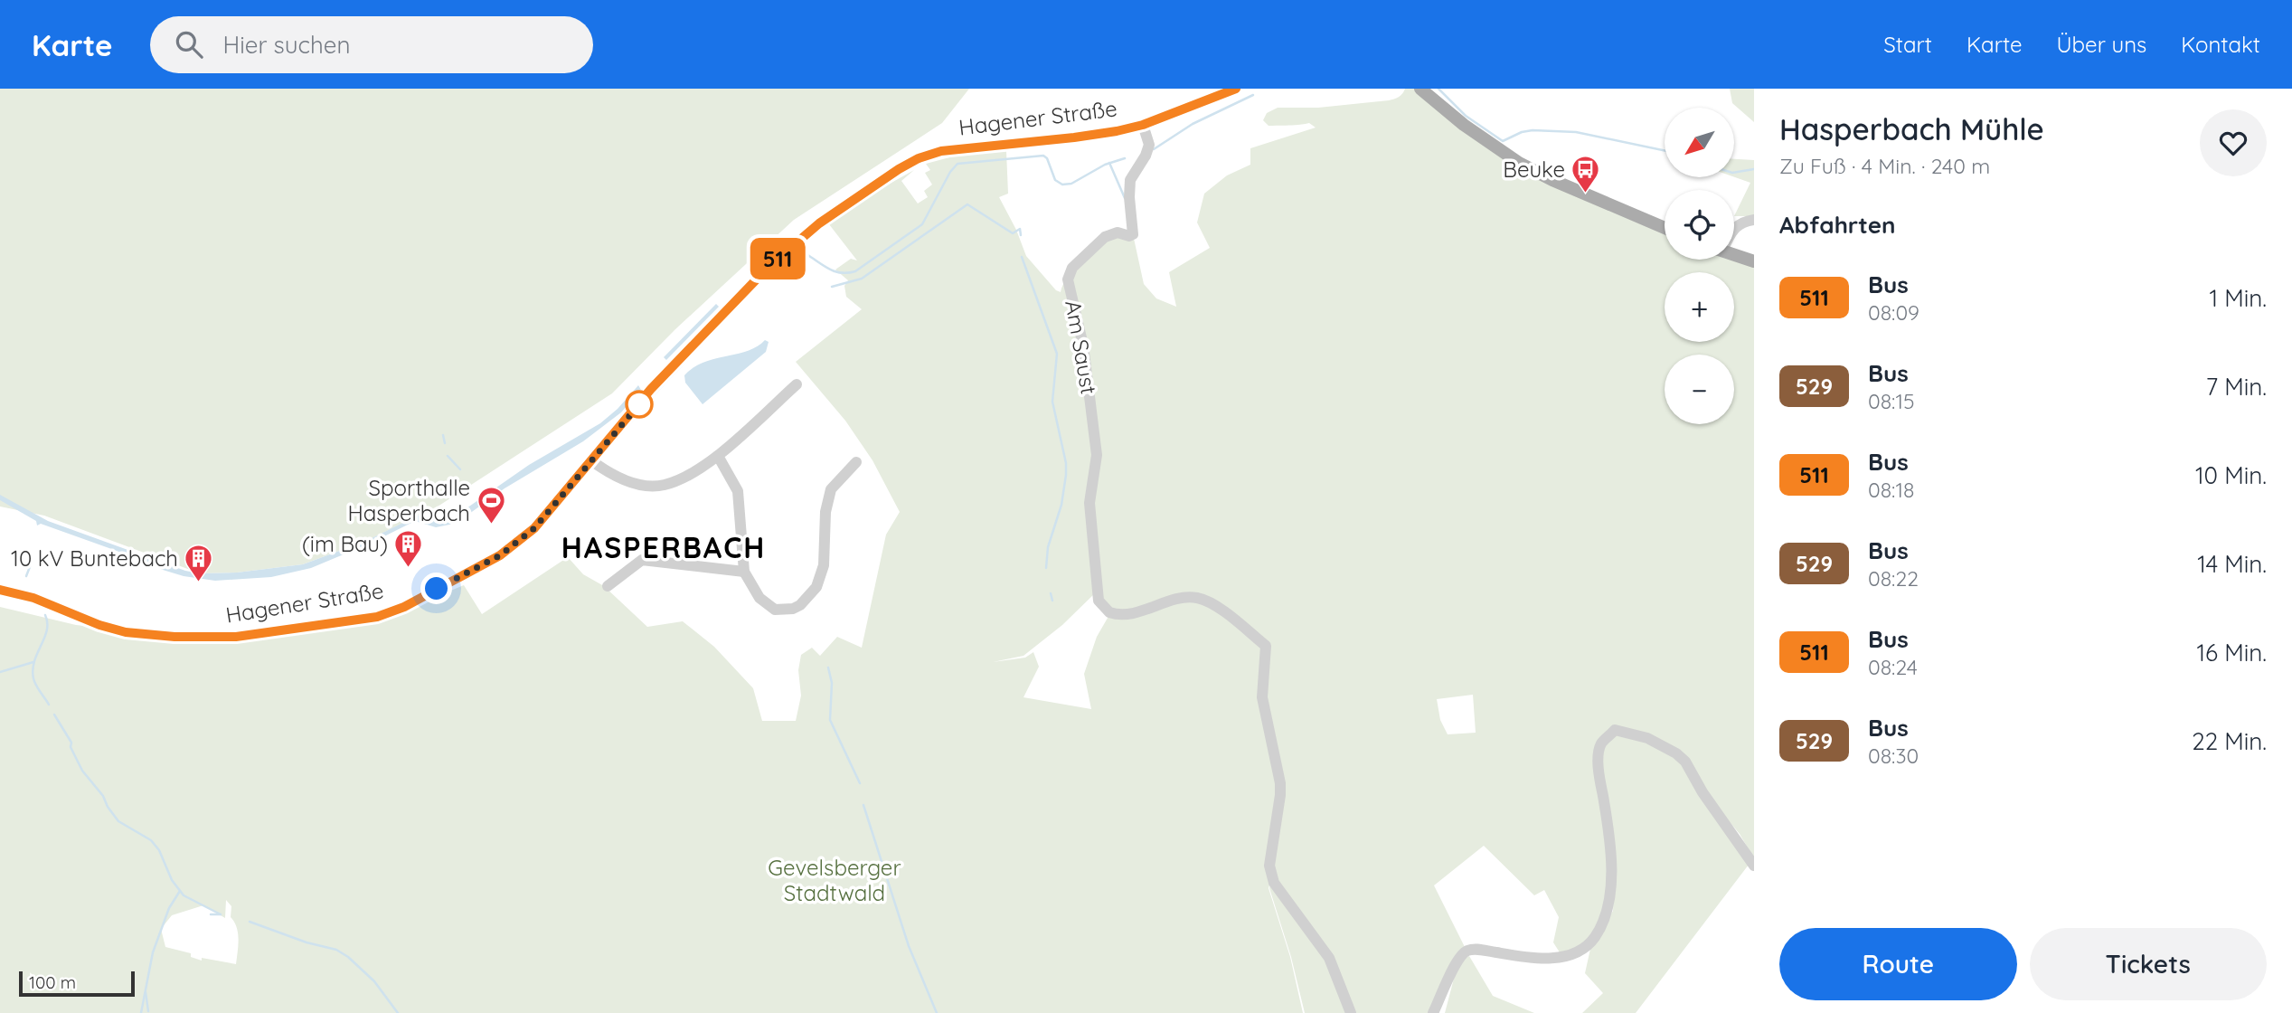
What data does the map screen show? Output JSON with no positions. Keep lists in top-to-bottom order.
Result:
{
  "streets": {
    "main road": ["Hagener Straße"],
    "street": ["Am Saust"]
  },
  "crossings": [
    ["Hagener Straße", "Am Saust"]
  ],
  "districts": ["HASPERBACH"],
  "parks": ["Gevelsberger Stadtwald"],
  "places": {
    "bus stop": ["Beuke"],
    "sports": ["Sporthalle Hasperbach"],
    "building": ["(im Bau)", "10 kV Buntebach"]
  },
  "lines": ["bus line 511"],
  "scale_bar": "100 m",
  "north": "bottom left",
  "page": {
    "header": "Karte",
    "search": "Hier suchen",
    "nav": [
      "Start",
      "Karte",
      "Über uns",
      "Kontakt"
    ],
    "on_map": "511",
    "heading": [
      ["Hasperbach Mühle", "Zu Fuß · 4 Min. · 240 m"],
      "Abfahrten"
    ],
    "map_buttons": ["+", "−"],
    "list": [
      {
        "mark": "511",
        "name": "Bus",
        "note": "08:09",
        "value": "1 Min."
      },
      {
        "mark": "529",
        "name": "Bus",
        "note": "08:15",
        "value": "7 Min."
      },
      {
        "mark": "511",
        "name": "Bus",
        "note": "08:18",
        "value": "10 Min."
      },
      {
        "mark": "529",
        "name": "Bus",
        "note": "08:22",
        "value": "14 Min."
      },
      {
        "mark": "511",
        "name": "Bus",
        "note": "08:24",
        "value": "16 Min."
      },
      {
        "mark": "529",
        "name": "Bus",
        "note": "08:30",
        "value": "22 Min."
      }
    ],
    "buttons": ["Route", "Tickets"],
    "scale": "100 m"
  }
}
